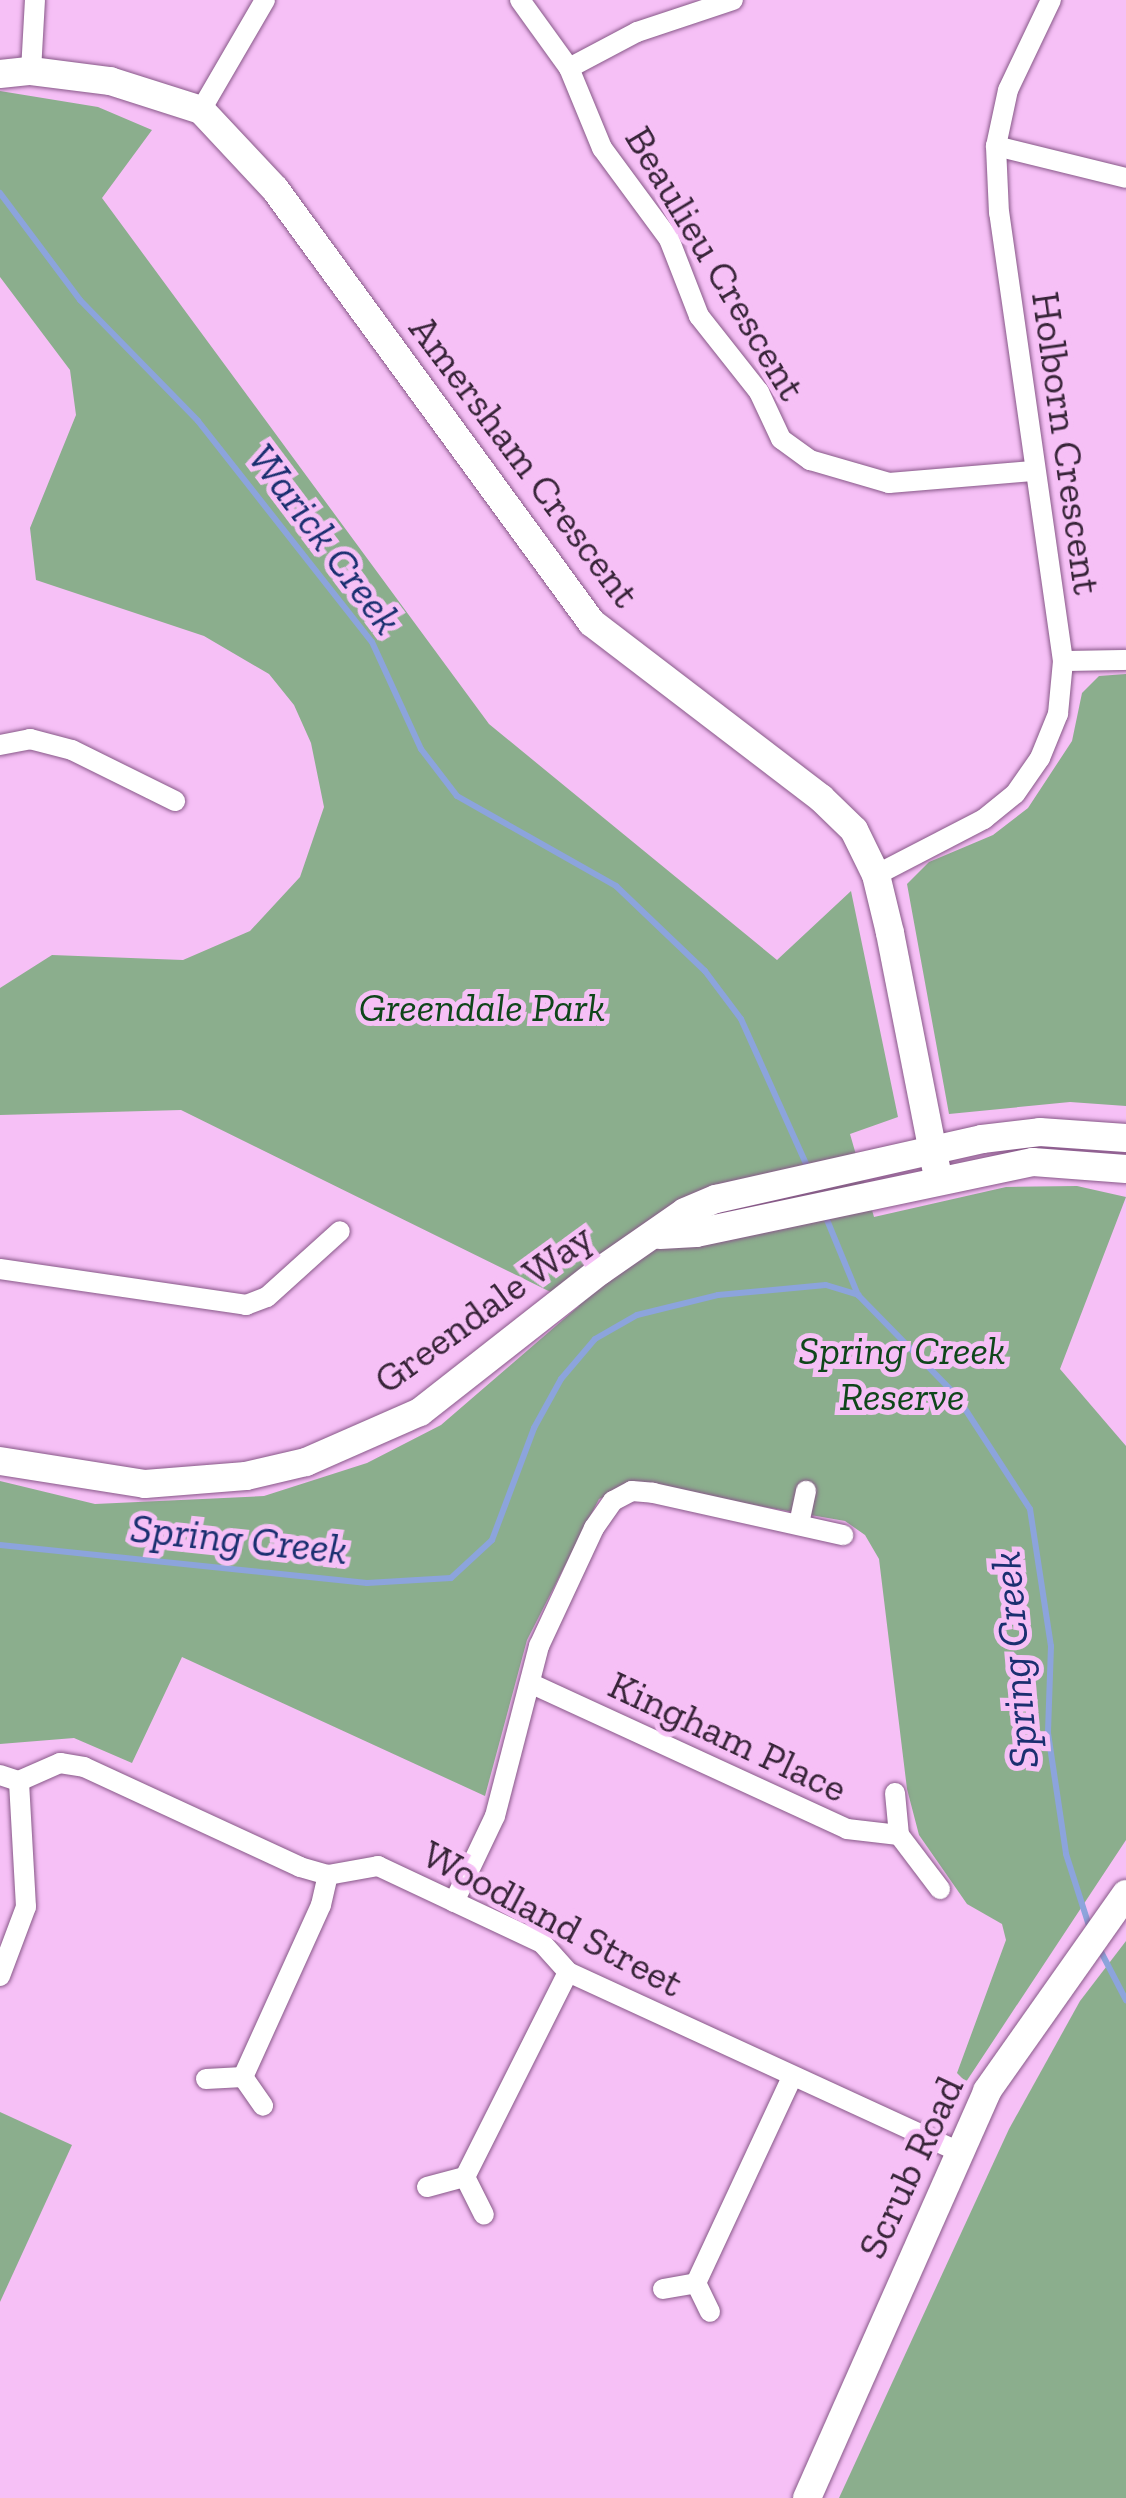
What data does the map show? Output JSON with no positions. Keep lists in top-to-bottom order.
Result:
{
  "streets": {
    "street": [
      "Beaulieu Crescent",
      "Holborn Crescent",
      "Amersham Crescent",
      "Greendale Way",
      "Kingham Place",
      "Woodland Street",
      "Scrub Road"
    ]
  },
  "crossings": [
    ["Beaulieu Crescent", "Holborn Crescent"],
    ["Holborn Crescent", "Amersham Crescent"],
    ["Amersham Crescent", "Greendale Way"],
    ["Woodland Street", "Scrub Road"]
  ],
  "water": ["Warick Creek", "Spring Creek"],
  "parks": ["Greendale Park", "Spring Creek Reserve"]
}
